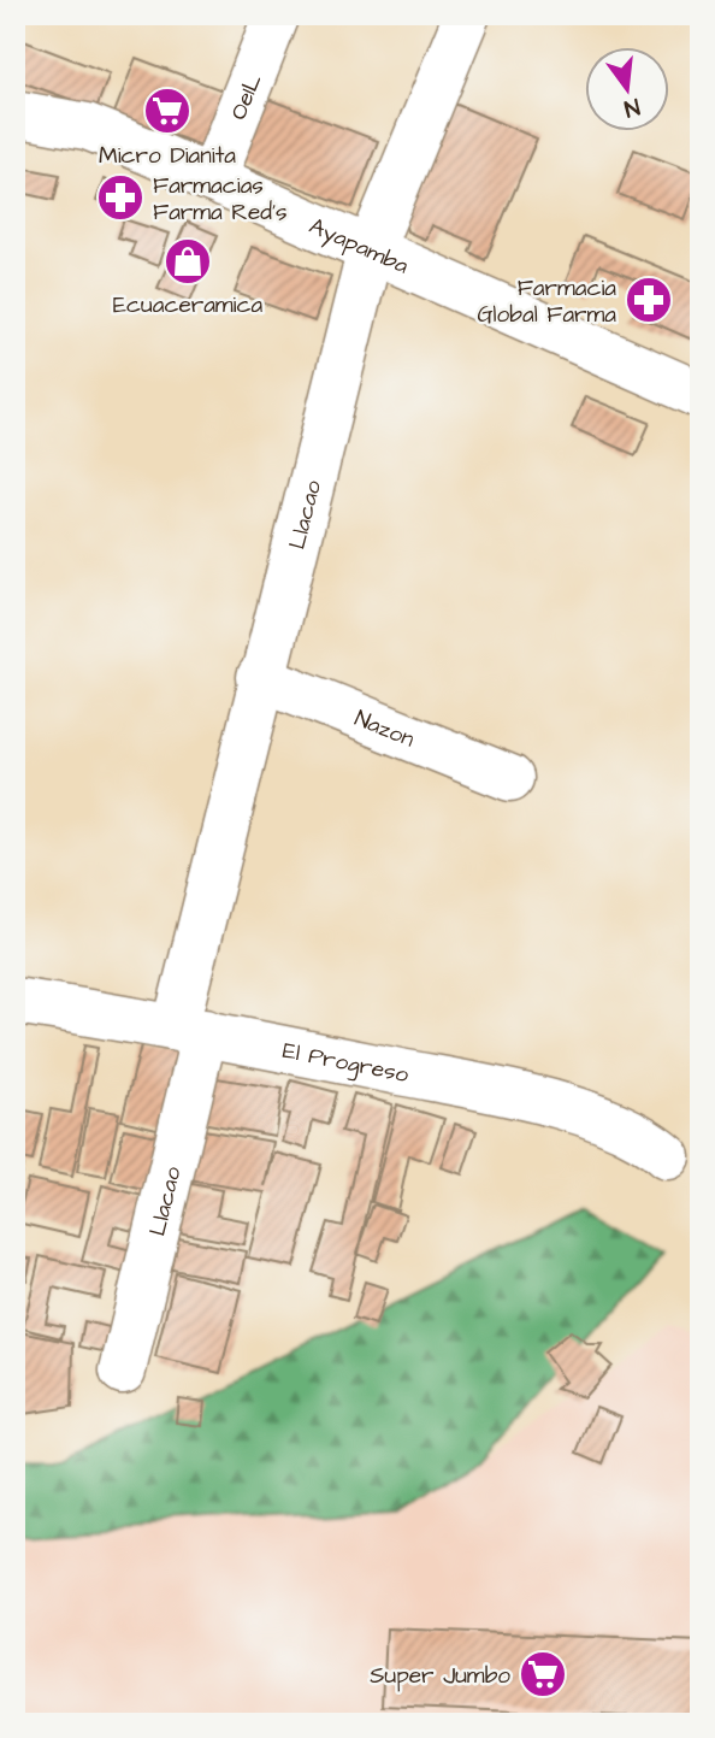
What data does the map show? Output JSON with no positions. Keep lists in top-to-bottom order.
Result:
{
  "streets": {
    "street": [
      "Oe1L",
      "Ayapamba",
      "Llacao",
      "Nazon",
      "El Progreso"
    ]
  },
  "crossings": [
    ["Oe1L", "Ayapamba"],
    ["Ayapamba", "Llacao"],
    ["Llacao", "Nazon"],
    ["Llacao", "El Progreso"]
  ],
  "places": {
    "supermarket": ["Micro Dianita", "Super Jumbo"],
    "pharmacy": ["Farmacias Farma Red's", "Farmacia Global Farma"],
    "shop": ["Ecuaceramica"]
  },
  "north": "bottom"
}
